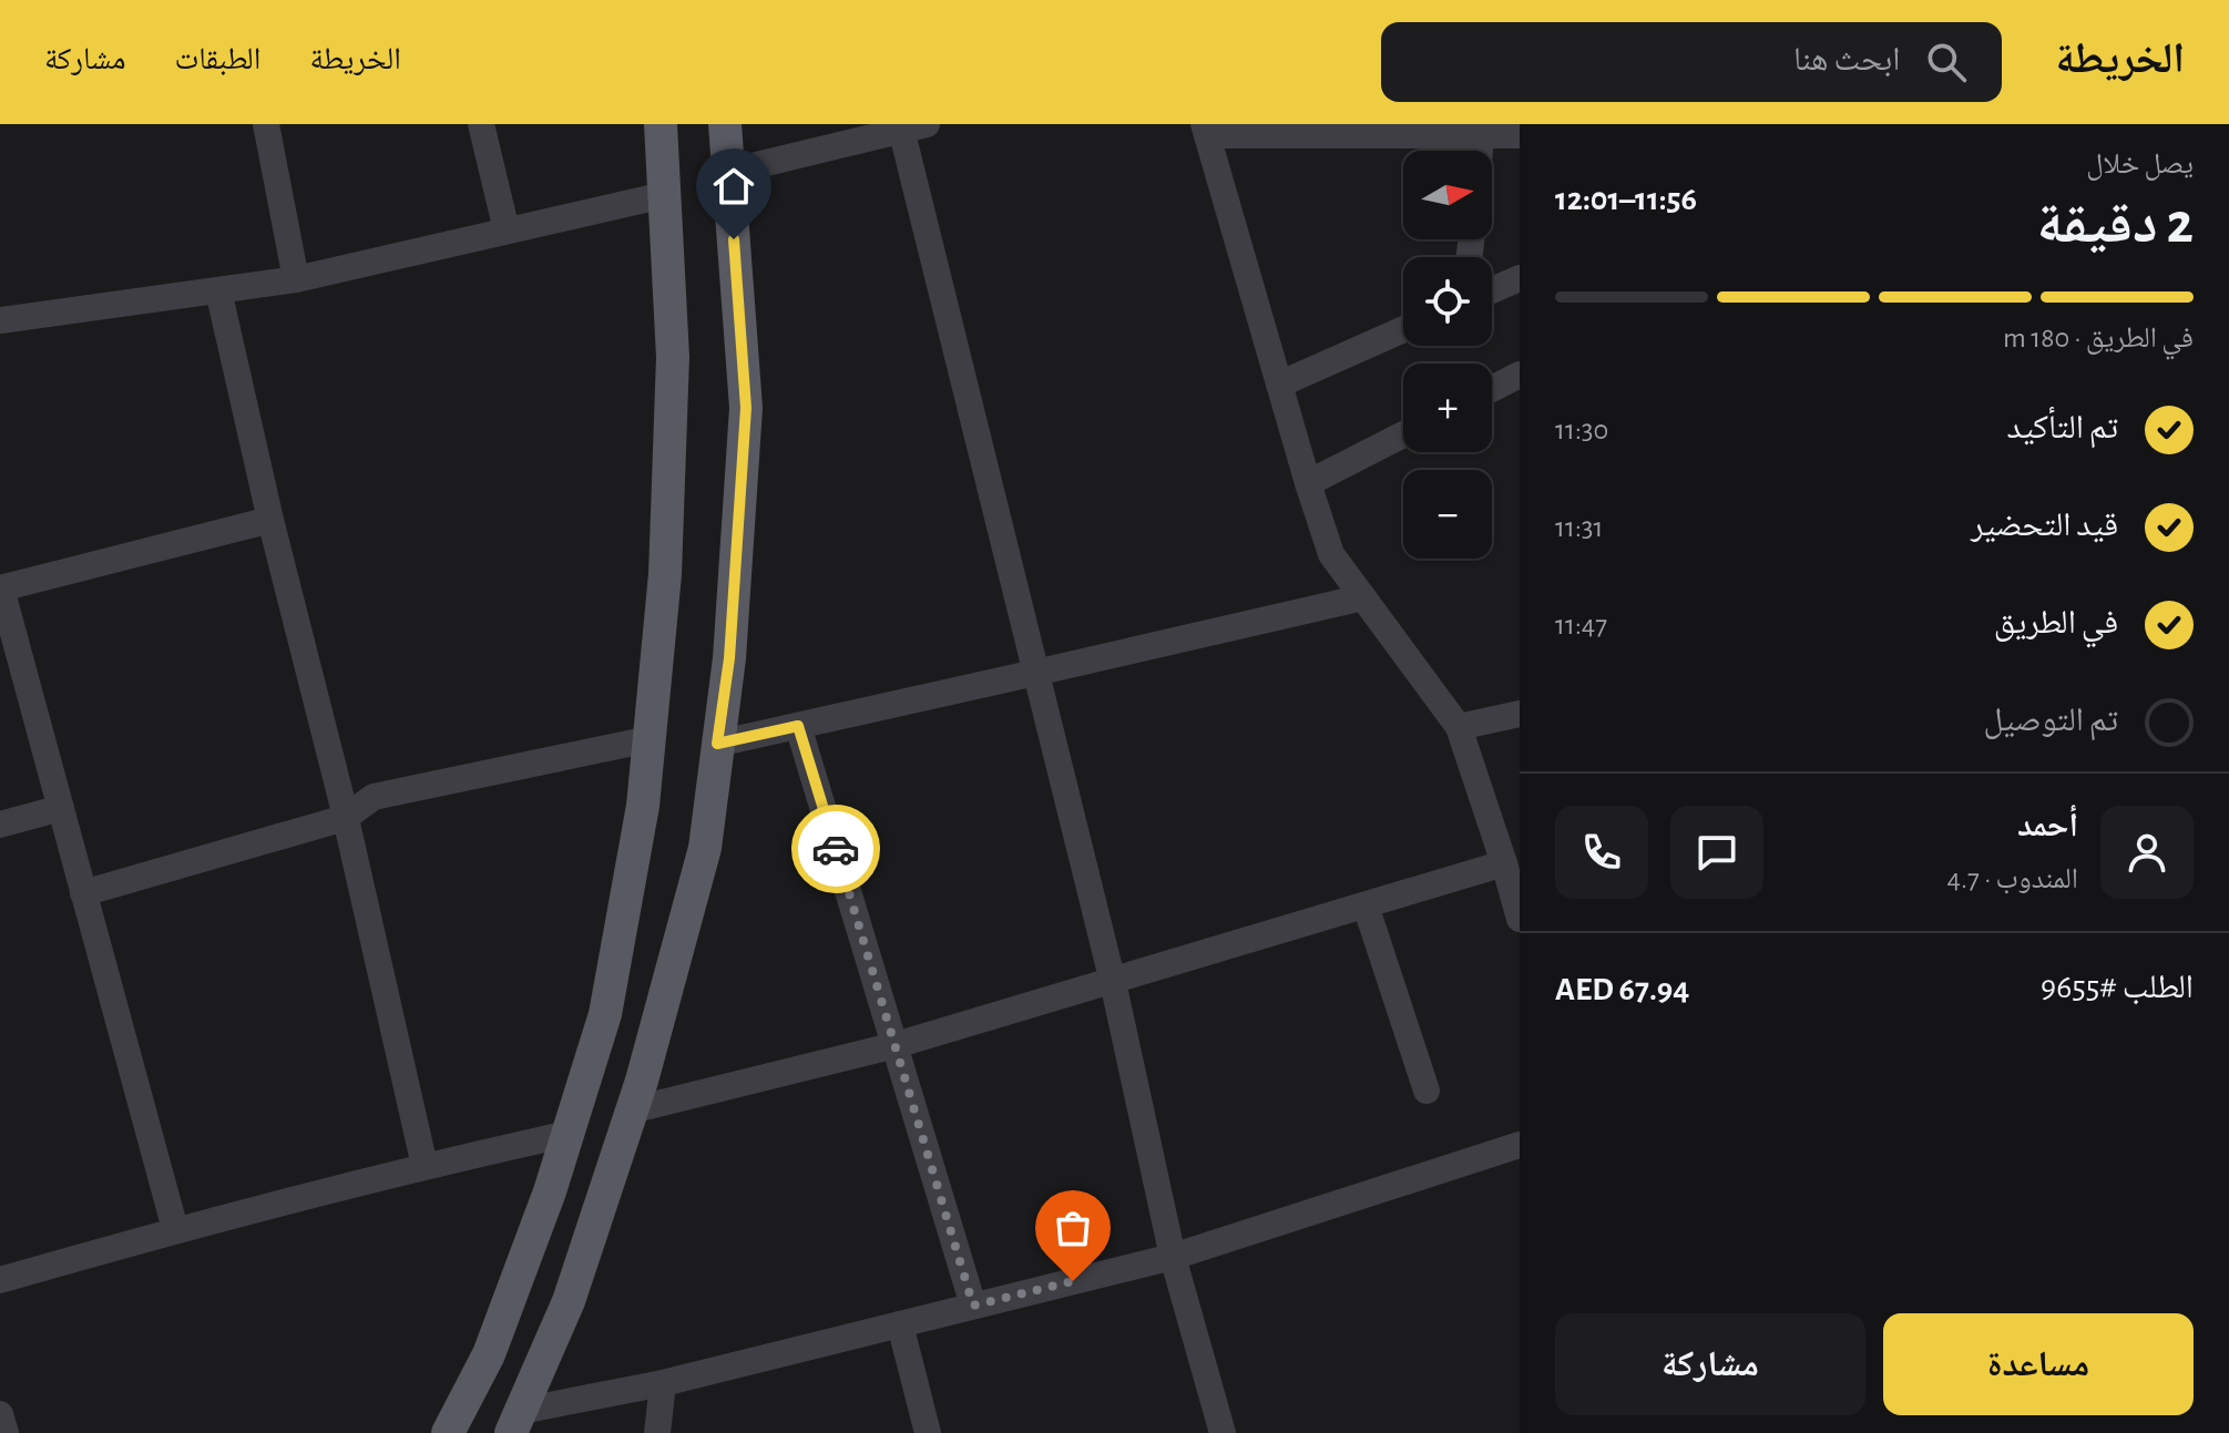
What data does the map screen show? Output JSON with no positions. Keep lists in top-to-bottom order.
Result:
{
  "north": "right",
  "page": {
    "header": "الخريطة",
    "search": "ابحث هنا",
    "nav": ["الخريطة", "الطبقات", "مشاركة"],
    "heading": ["2 دقيقة", "يصل خلال", "11:56–12:01"],
    "panel": [
      "أحمد",
      "المندوب · 4.7",
      "الطلب #9655",
      "AED 67.94"
    ],
    "map_buttons": ["+", "−"],
    "bar": "في الطريق · 180 m",
    "list": [
      ["تم التأكيد", "11:30"],
      ["قيد التحضير", "11:31"],
      ["في الطريق", "11:47"],
      "تم التوصيل"
    ],
    "buttons": ["مساعدة", "مشاركة"]
  }
}
